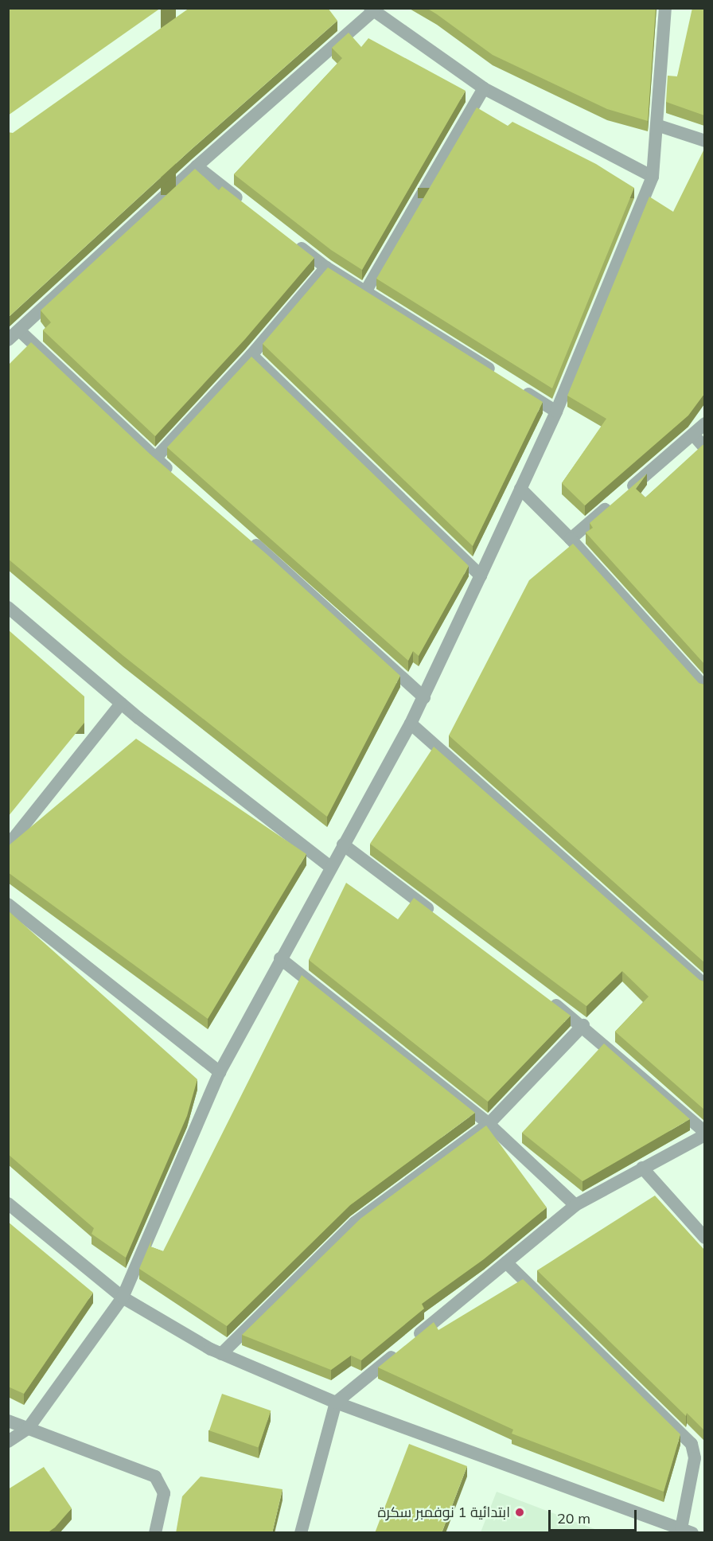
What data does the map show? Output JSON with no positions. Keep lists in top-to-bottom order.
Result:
{
  "places": ["ابتدائية 1 نوفمبر سكرة"],
  "scale_bar": "20 m"
}
